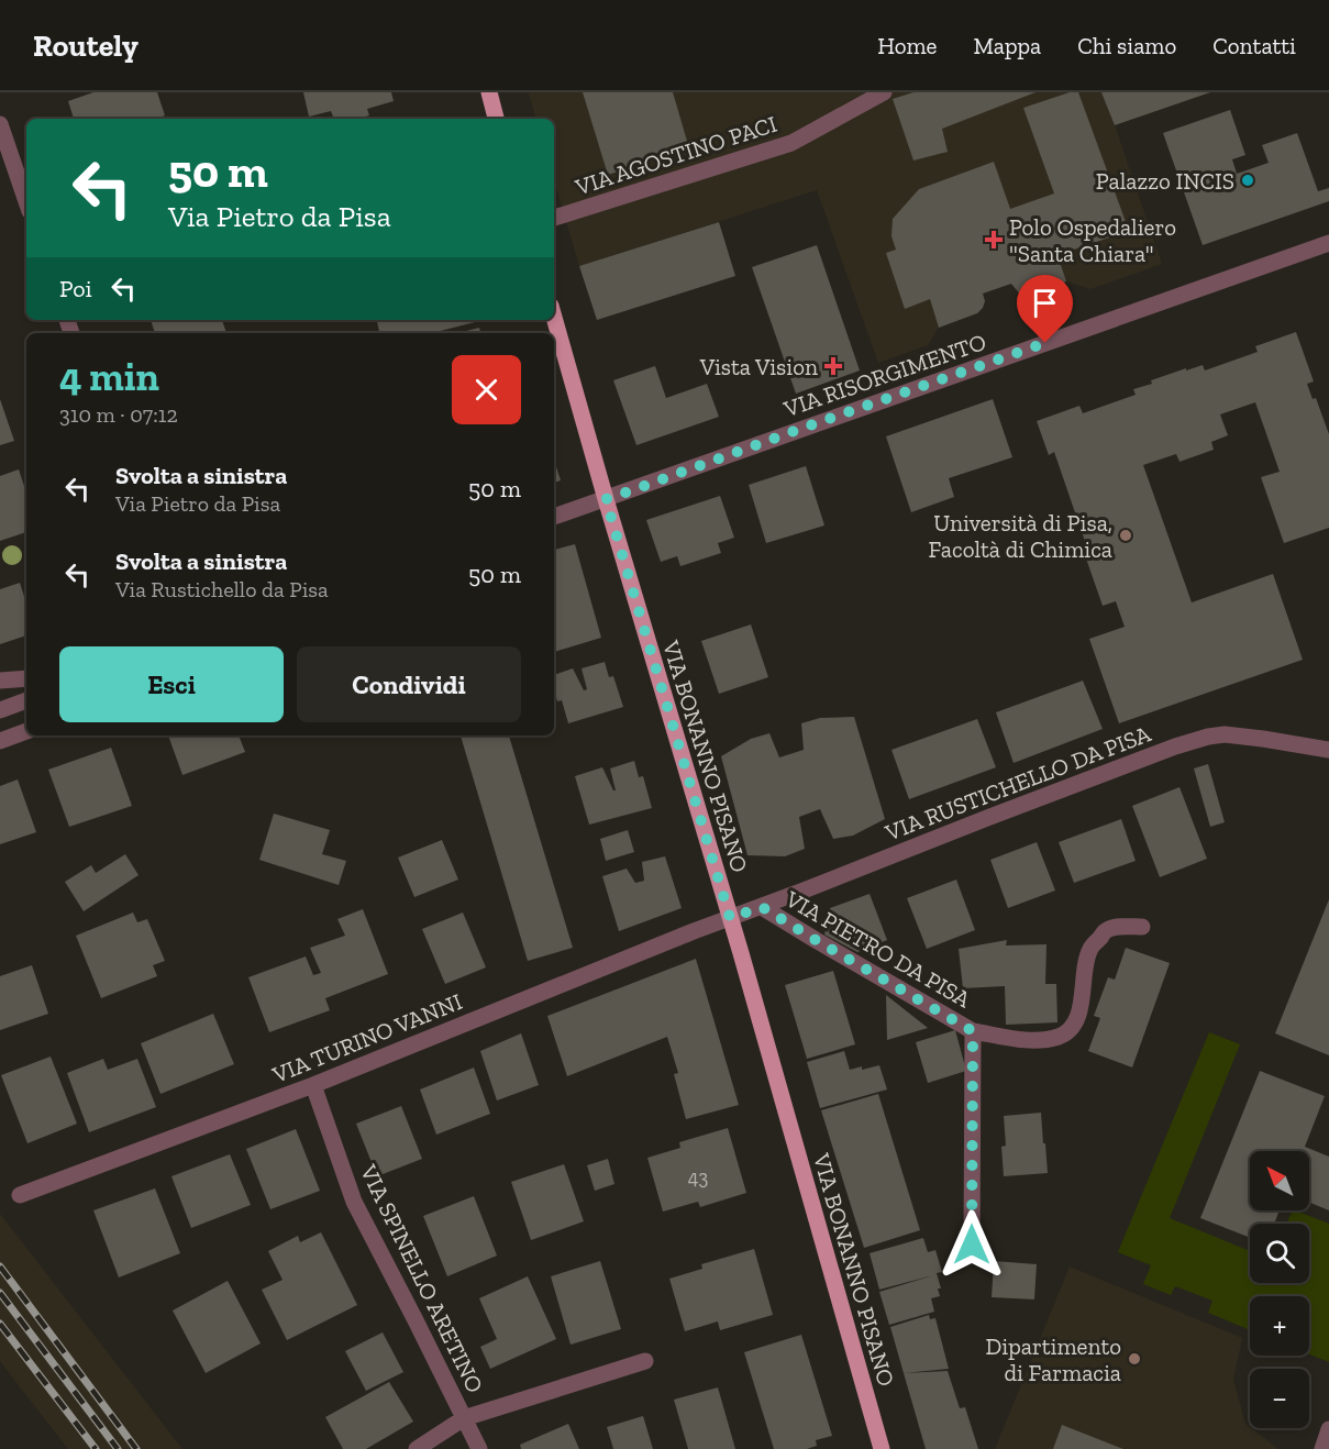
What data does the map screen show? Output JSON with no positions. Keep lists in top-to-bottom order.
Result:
{
  "streets": {
    "main road": ["VIA BONANNO PISANO"],
    "street": [
      "VIA AGOSTINO PACI",
      "VIA RISORGIMENTO",
      "VIA RUSTICHELLO DA PISA",
      "VIA PIETRO DA PISA",
      "VIA TURINO VANNI",
      "VIA SPINELLO ARETINO"
    ]
  },
  "crossings": [
    ["VIA RISORGIMENTO", "VIA BONANNO PISANO"],
    ["VIA BONANNO PISANO", "VIA RUSTICHELLO DA PISA"],
    ["VIA BONANNO PISANO", "VIA TURINO VANNI"],
    ["VIA RUSTICHELLO DA PISA", "VIA PIETRO DA PISA"],
    ["VIA RUSTICHELLO DA PISA", "VIA TURINO VANNI"],
    ["VIA TURINO VANNI", "VIA SPINELLO ARETINO"]
  ],
  "places": {
    "other": ["Palazzo INCIS", "Università di Pisa, Facoltà di Chimica", "Dipartimento di Farmacia"],
    "health": ["Polo Ospedaliero \"Santa Chiara\"", "Vista Vision"]
  },
  "house_numbers": ["43"],
  "north": "top left",
  "page": {
    "header": "Routely",
    "nav": [
      "Home",
      "Mappa",
      "Chi siamo",
      "Contatti"
    ],
    "turn": ["50 m", "Via Pietro da Pisa"],
    "then": "Poi",
    "heading": ["4 min", "310 m · 07:12"],
    "list": [
      {
        "name": "Svolta a sinistra",
        "note": "Via Pietro da Pisa",
        "value": "50 m"
      },
      {
        "name": "Svolta a sinistra",
        "note": "Via Rustichello da Pisa",
        "value": "50 m"
      }
    ],
    "buttons": ["Esci", "Condividi"],
    "map_buttons": ["+", "−"]
  }
}
